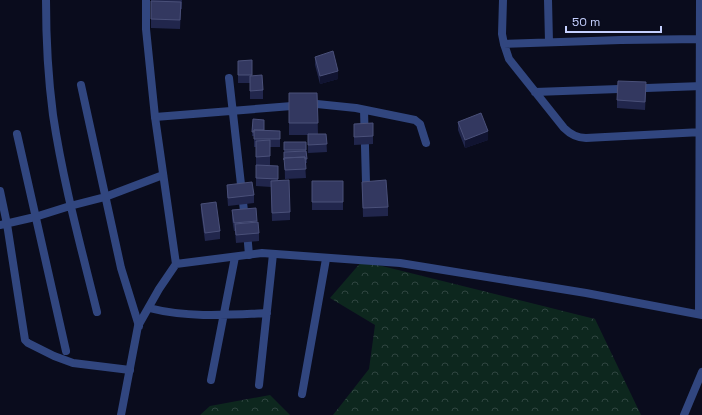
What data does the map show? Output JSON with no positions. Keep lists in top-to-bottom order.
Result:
{
  "scale_bar": "50 m"
}
